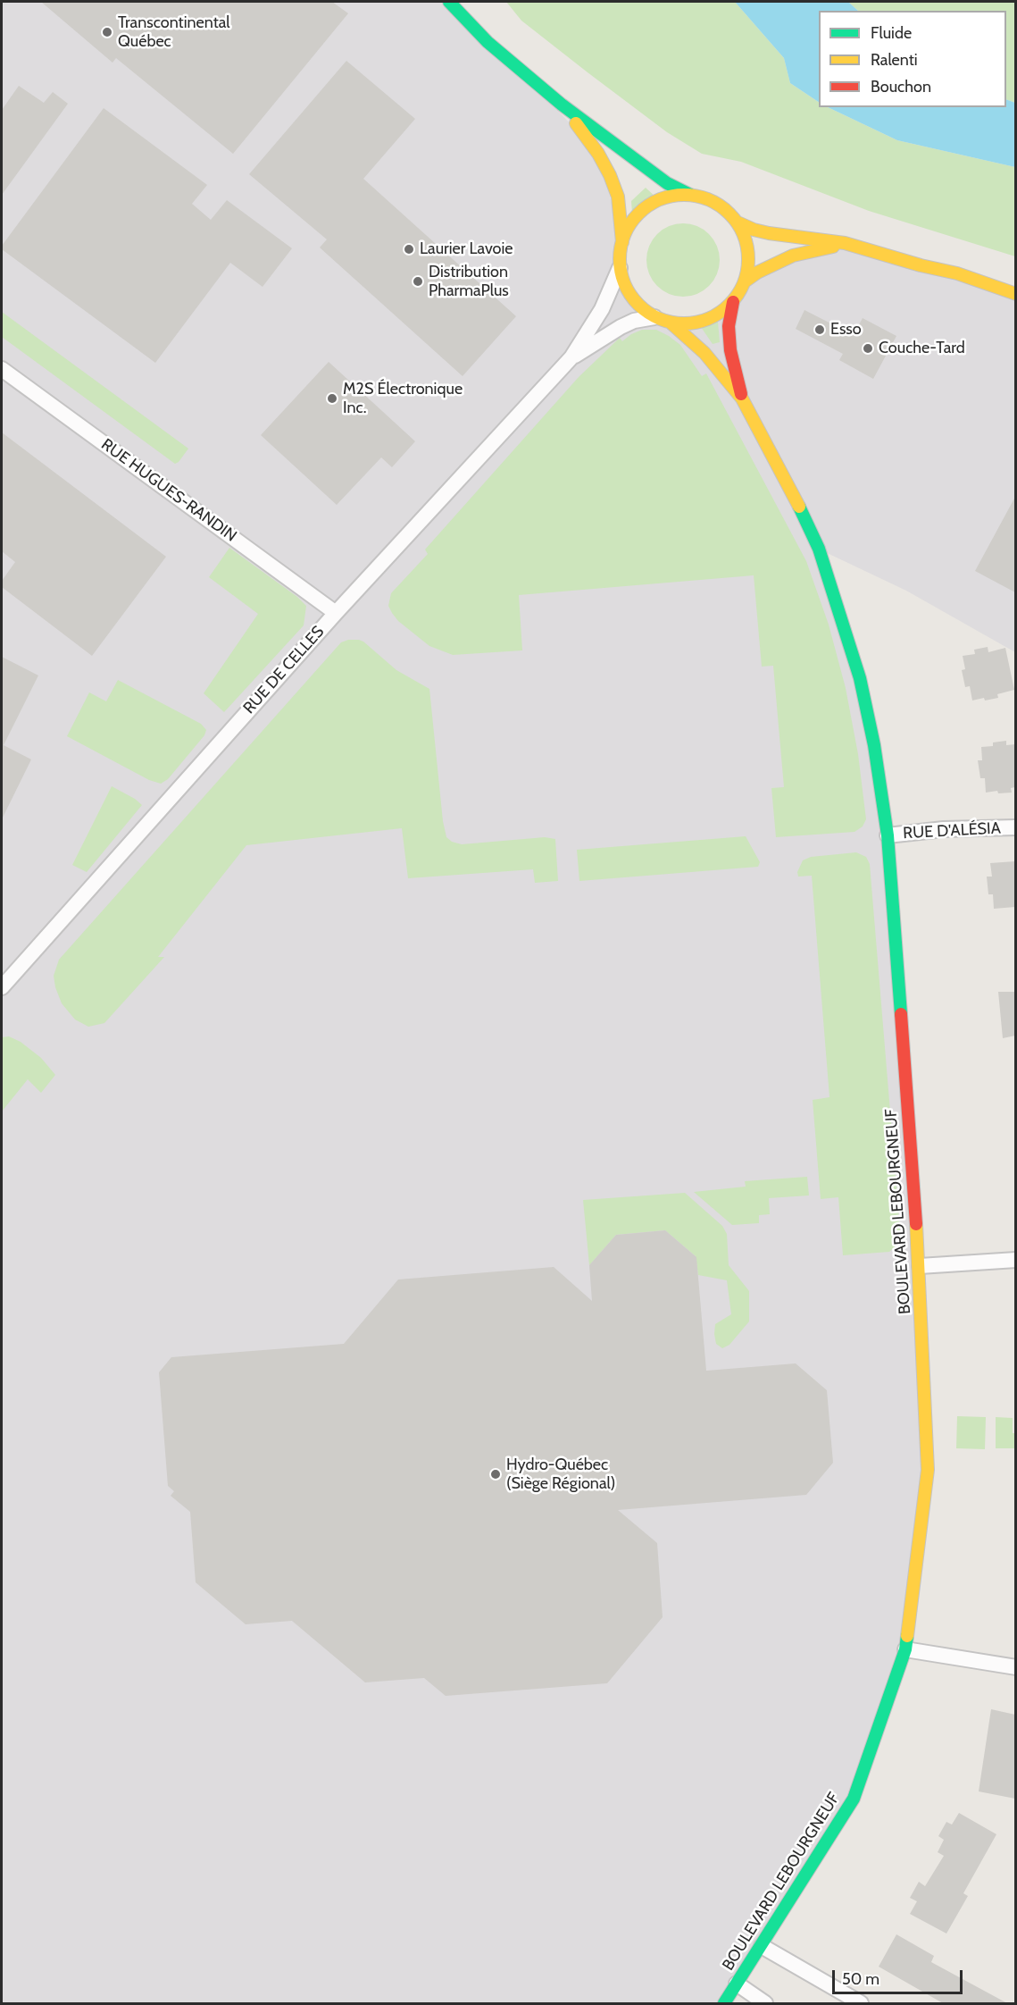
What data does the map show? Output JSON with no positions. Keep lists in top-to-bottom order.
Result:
{
  "streets": {
    "main road": ["BOULEVARD LEBOURGNEUF"],
    "street": ["RUE HUGUES-RANDIN", "RUE DE CELLES", "RUE D'ALÉSIA"]
  },
  "crossings": [
    ["RUE HUGUES-RANDIN", "RUE DE CELLES"],
    ["RUE DE CELLES", "BOULEVARD LEBOURGNEUF"],
    ["RUE D'ALÉSIA", "BOULEVARD LEBOURGNEUF"]
  ],
  "places": [
    "Transcontinental Québec",
    "Laurier Lavoie",
    "Distribution PharmaPlus",
    "Esso",
    "Couche-Tard",
    "M2S Électronique Inc.",
    "Hydro-Québec (Siège Régional)"
  ],
  "legend": ["Fluide", "Ralenti", "Bouchon"],
  "scale_bar": "50 m"
}
